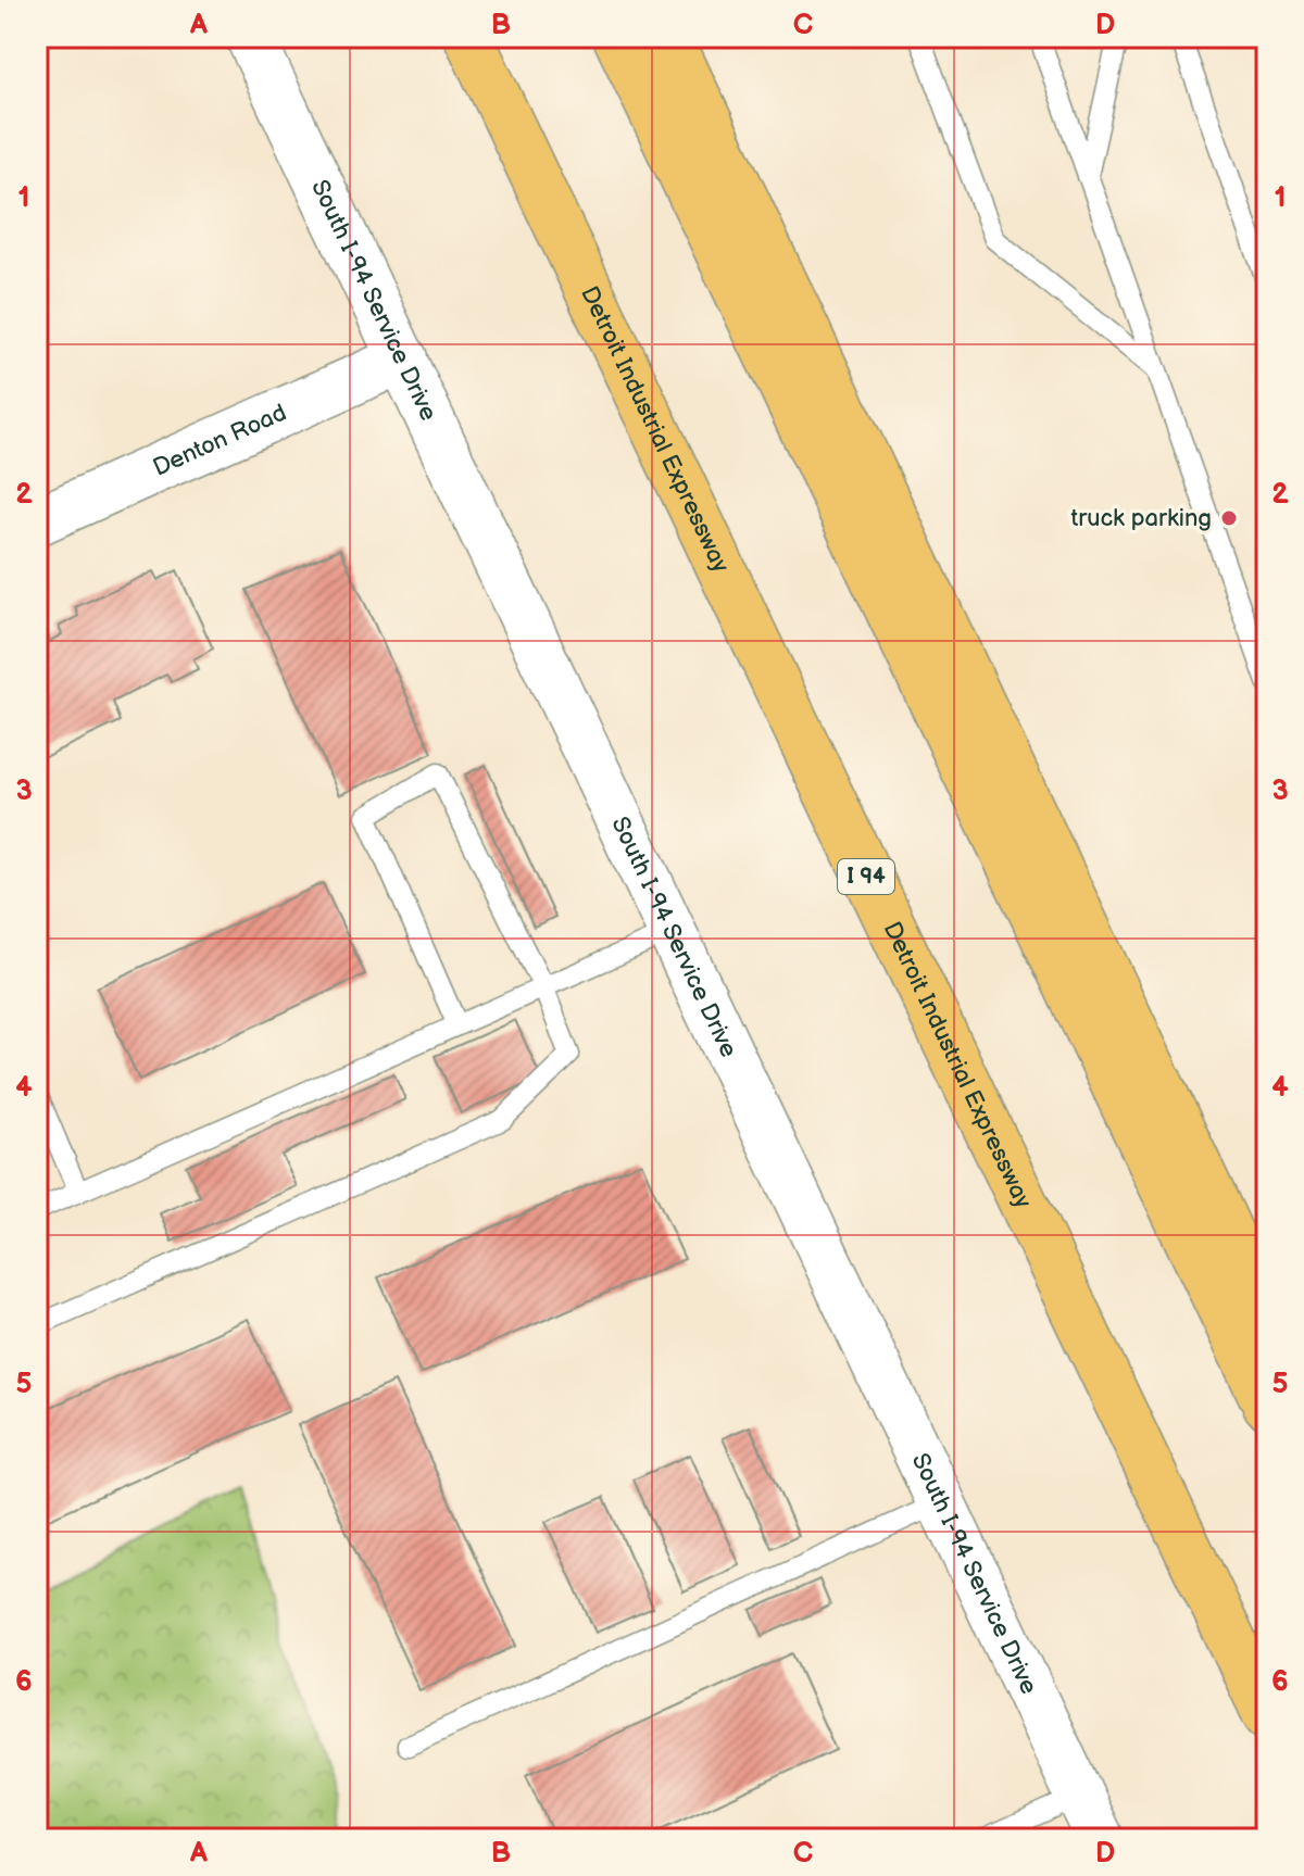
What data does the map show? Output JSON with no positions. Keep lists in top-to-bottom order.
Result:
{
  "streets": {
    "highway": ["Detroit Industrial Expressway", "I 94"],
    "street": ["South I-94 Service Drive", "Denton Road"]
  },
  "crossings": [
    ["South I-94 Service Drive", "Denton Road"]
  ],
  "places": ["truck parking"],
  "grid": {
    "columns": [
      "A",
      "B",
      "C",
      "D"
    ],
    "rows": [
      "1",
      "2",
      "3",
      "4",
      "5",
      "6"
    ]
  }
}
